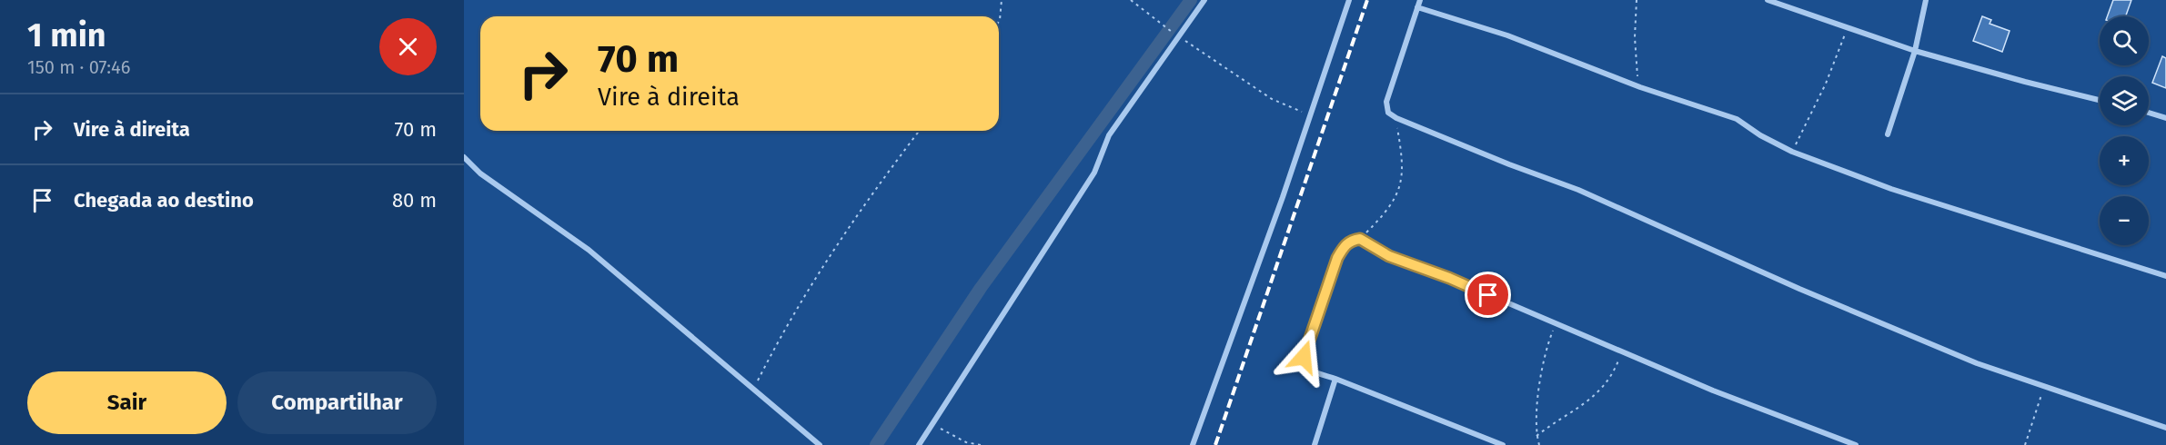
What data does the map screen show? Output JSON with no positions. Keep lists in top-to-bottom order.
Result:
{
  "page": {
    "heading": ["1 min", "150 m · 07:46"],
    "map_buttons": ["+", "−"],
    "turn": ["70 m", "Vire à direita"],
    "list": [
      {
        "name": "Vire à direita",
        "value": "70 m"
      },
      {
        "name": "Chegada ao destino",
        "value": "80 m"
      }
    ],
    "buttons": ["Sair", "Compartilhar"]
  }
}
